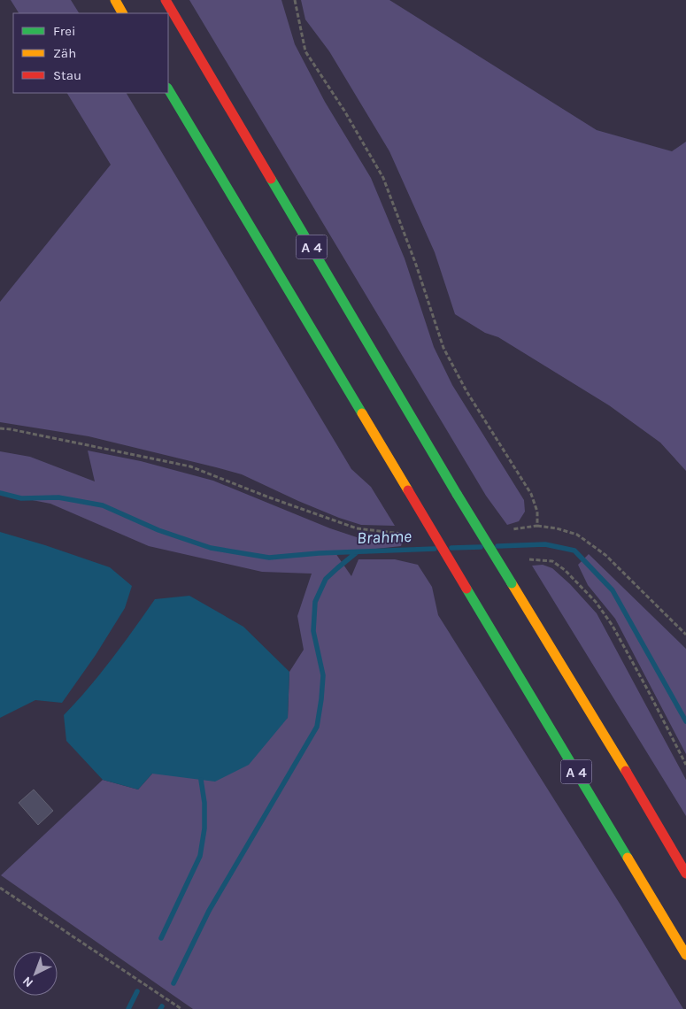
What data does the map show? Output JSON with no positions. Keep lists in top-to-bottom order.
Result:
{
  "streets": {
    "highway": ["A 4"]
  },
  "water": ["Brahme"],
  "legend": ["Frei", "Zäh", "Stau"],
  "north": "bottom left"
}
